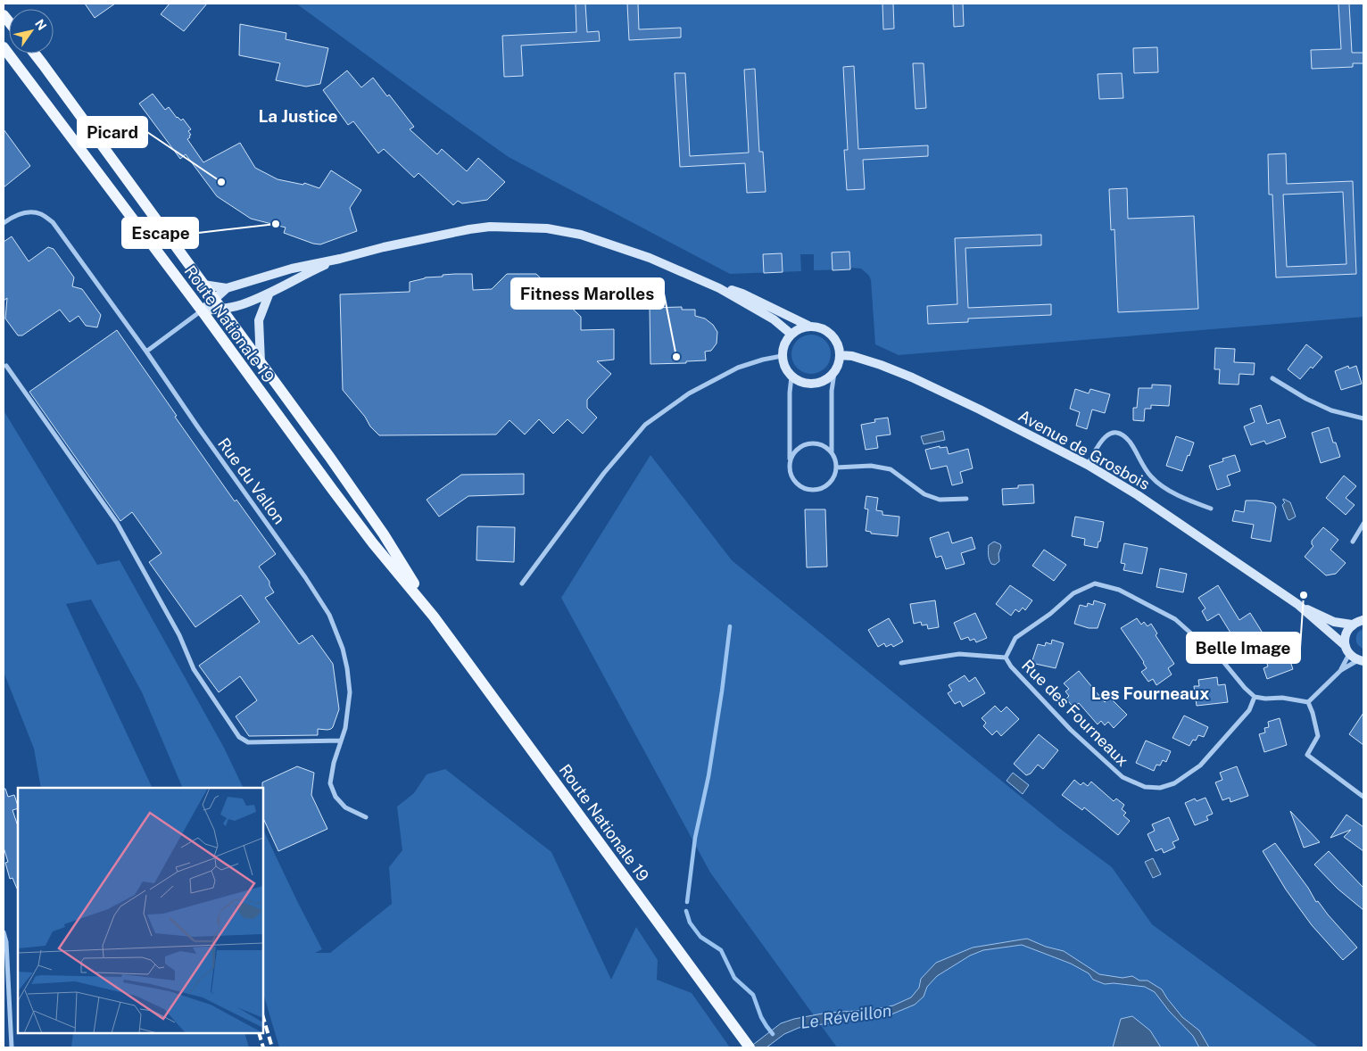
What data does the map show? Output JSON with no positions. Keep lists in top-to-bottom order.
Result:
{
  "streets": {
    "main road": ["Route Nationale 19"],
    "street": ["Avenue de Grosbois", "Rue du Vallon", "Rue des Fourneaux"]
  },
  "districts": ["La Justice", "Les Fourneaux"],
  "water": ["Le Réveillon"],
  "places": [
    "Picard",
    "Escape",
    "Fitness Marolles",
    "Belle Image"
  ],
  "north": "top right"
}
